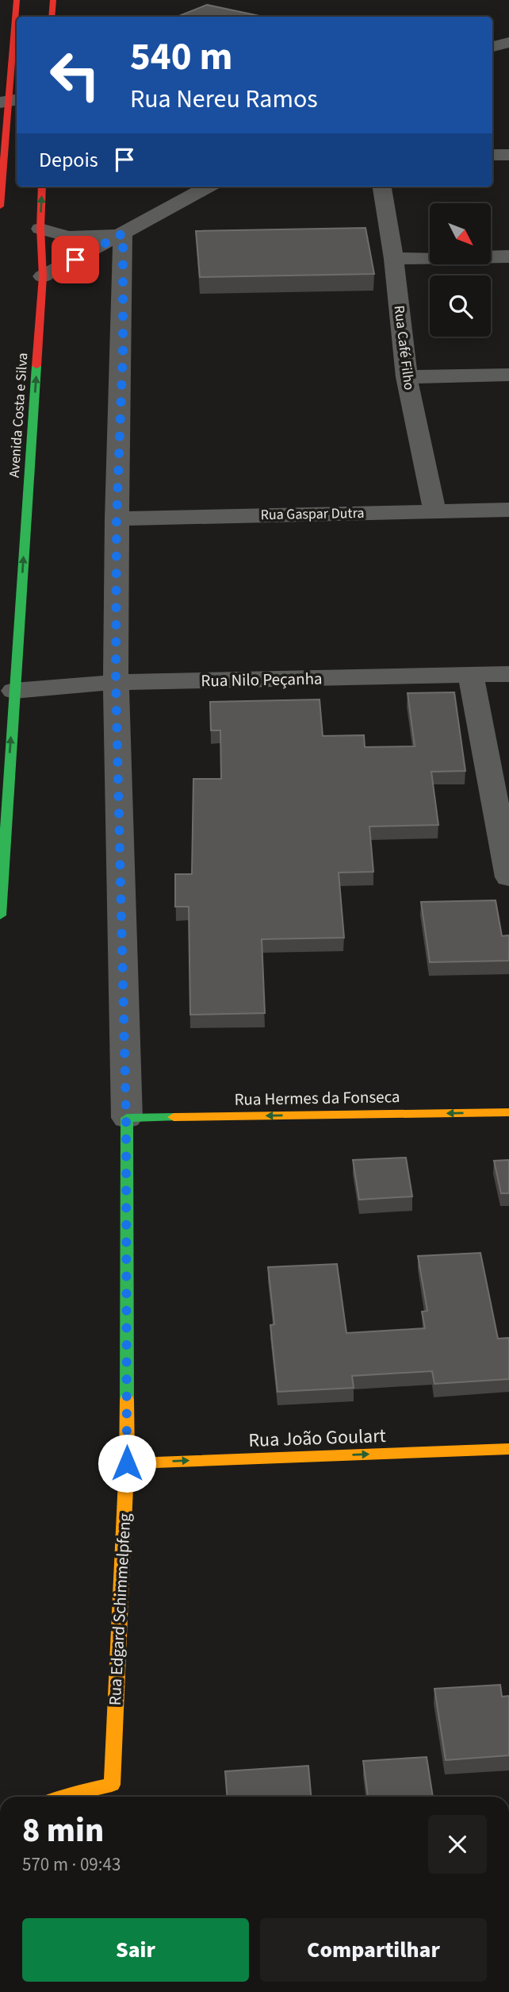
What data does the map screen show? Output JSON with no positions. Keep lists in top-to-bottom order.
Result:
{
  "streets": {
    "main road": [
      "Avenida Costa e Silva",
      "Rua Hermes da Fonseca",
      "Rua João Goulart",
      "Rua Edgard Schimmelpfeng"
    ],
    "street": ["Rua Café Filho", "Rua Gaspar Dutra", "Rua Nilo Peçanha"]
  },
  "crossings": [
    ["Rua Café Filho", "Rua Gaspar Dutra"],
    ["Avenida Costa e Silva", "Rua Nilo Peçanha"],
    ["Rua Gaspar Dutra", "Rua Edgard Schimmelpfeng"],
    ["Rua Nilo Peçanha", "Rua Edgard Schimmelpfeng"],
    ["Rua Hermes da Fonseca", "Rua Edgard Schimmelpfeng"],
    ["Rua João Goulart", "Rua Edgard Schimmelpfeng"]
  ],
  "one_way": ["Avenida Costa e Silva", "Rua Hermes da Fonseca", "Rua João Goulart"],
  "north": "bottom right",
  "page": {
    "turn": ["540 m", "Rua Nereu Ramos"],
    "then": "Depois",
    "heading": ["8 min", "570 m · 09:43"],
    "buttons": ["Sair", "Compartilhar"]
  }
}
